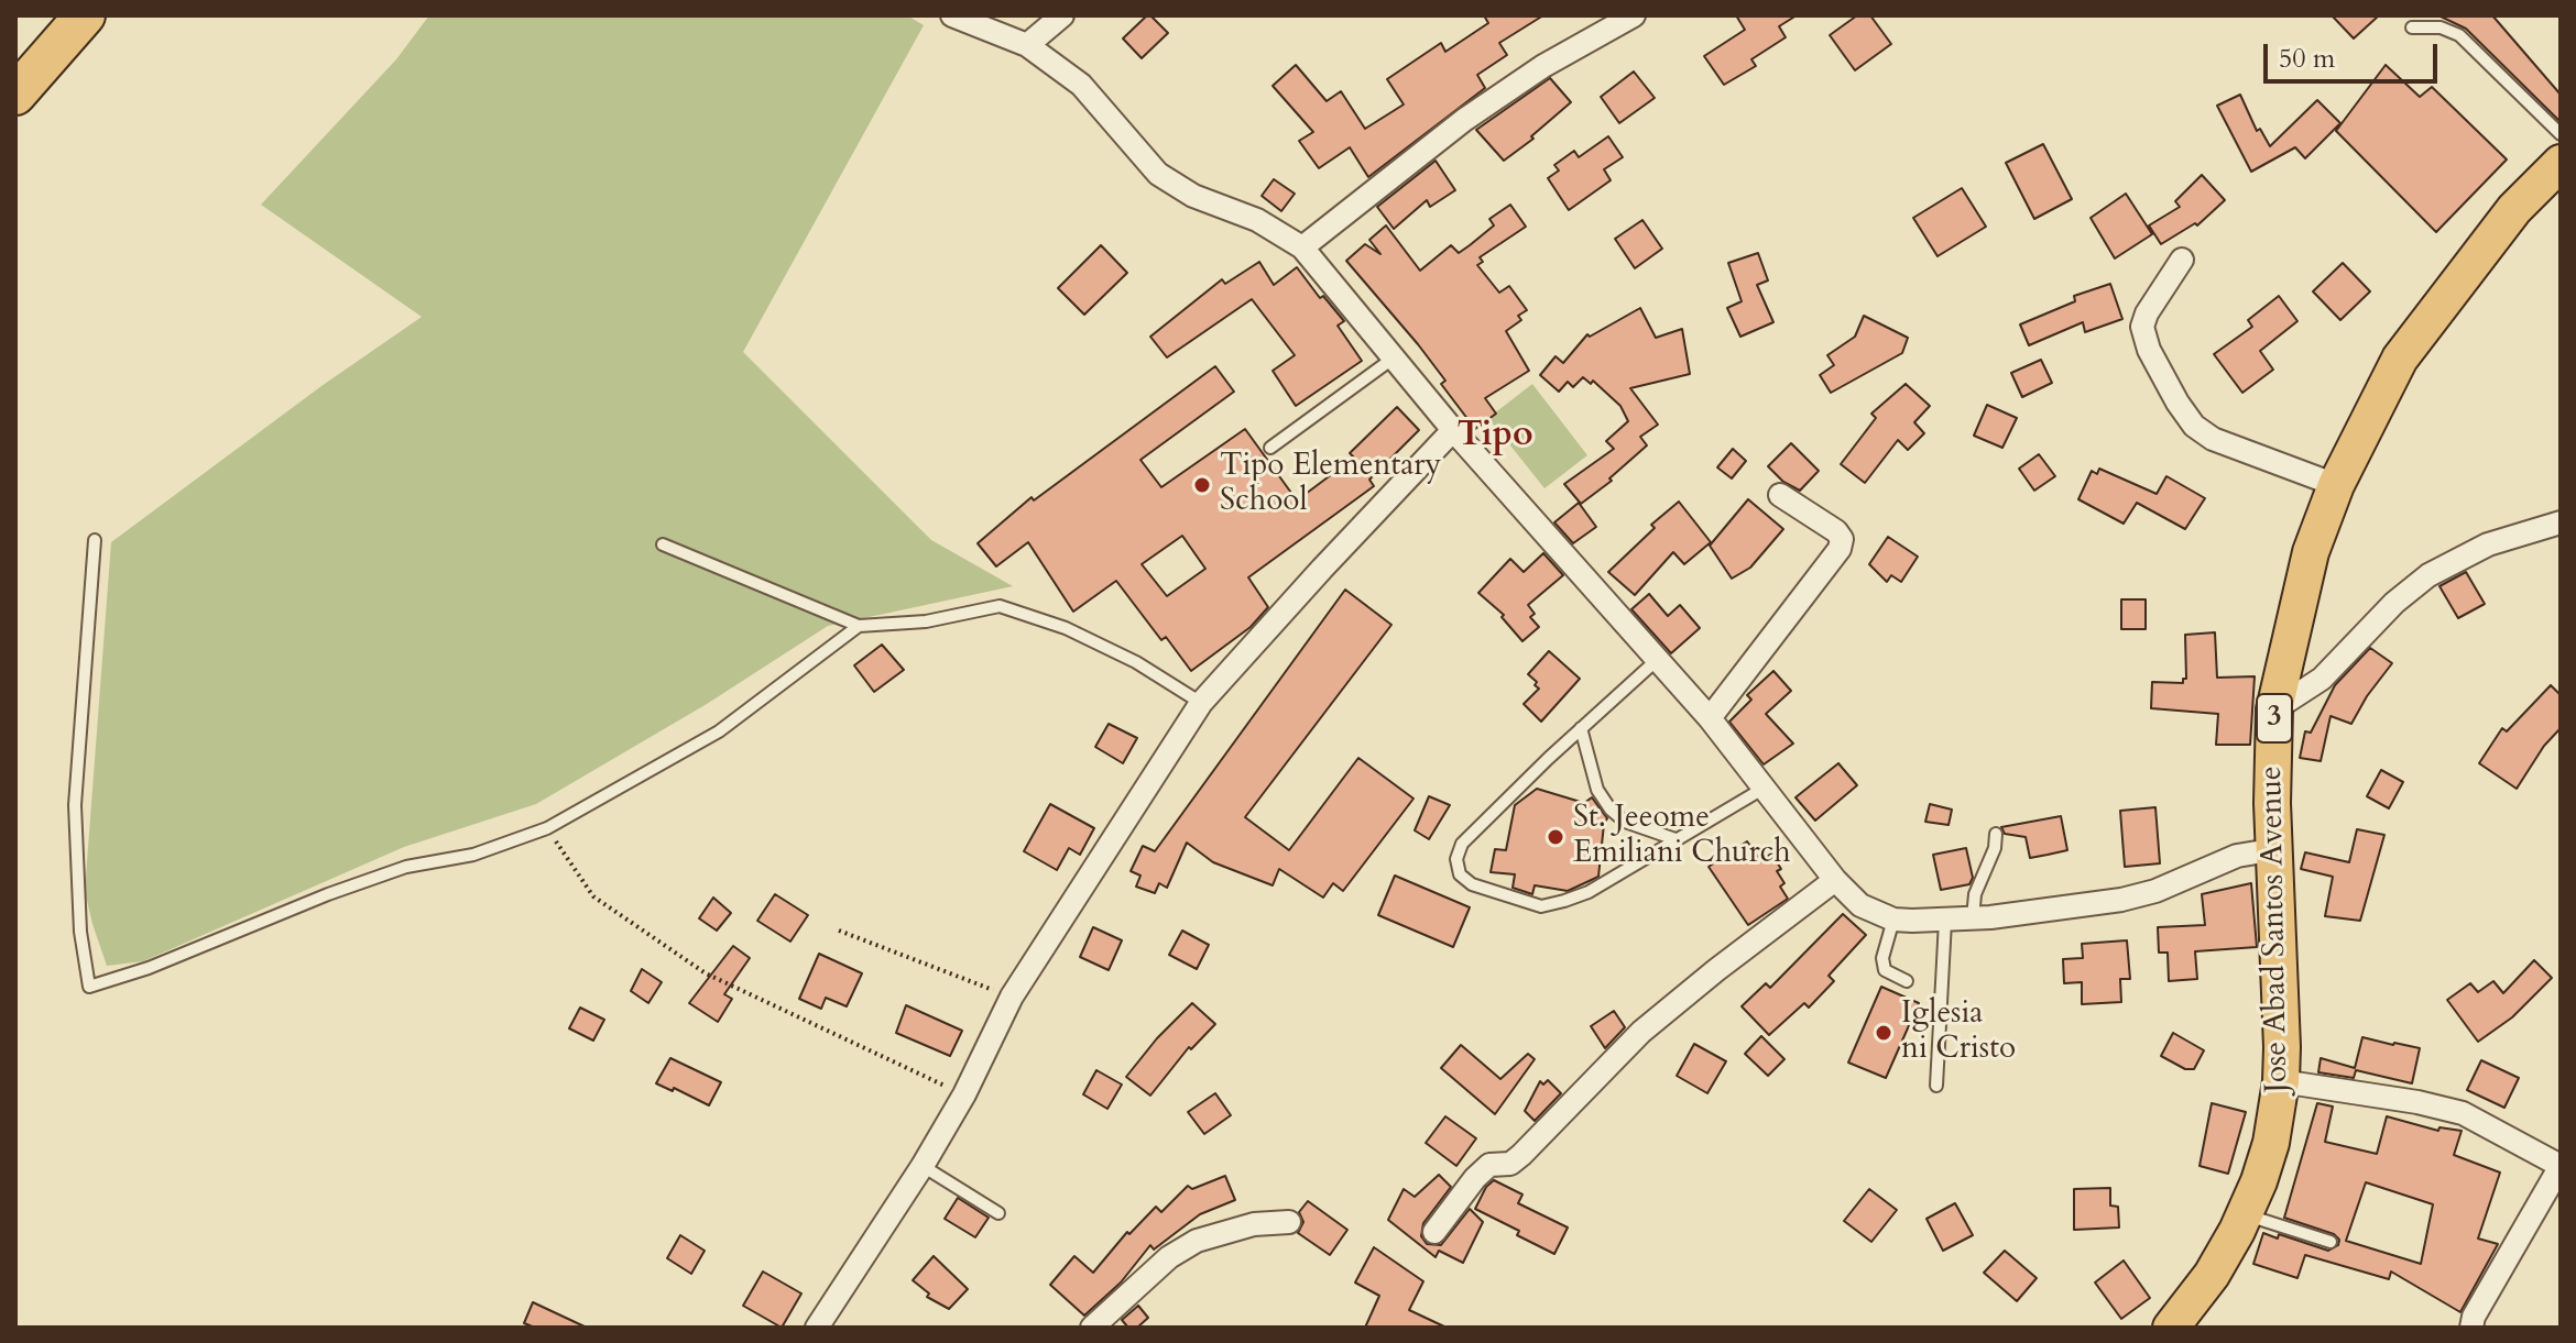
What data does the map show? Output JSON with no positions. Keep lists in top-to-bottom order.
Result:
{
  "streets": {
    "highway": ["3", "Jose Abad Santos Avenue"]
  },
  "districts": ["Tipo"],
  "places": ["Tipo Elementary School", "St. Jeeome Emiliani Church", "Iglesia ni Cristo"],
  "scale_bar": "50 m"
}
